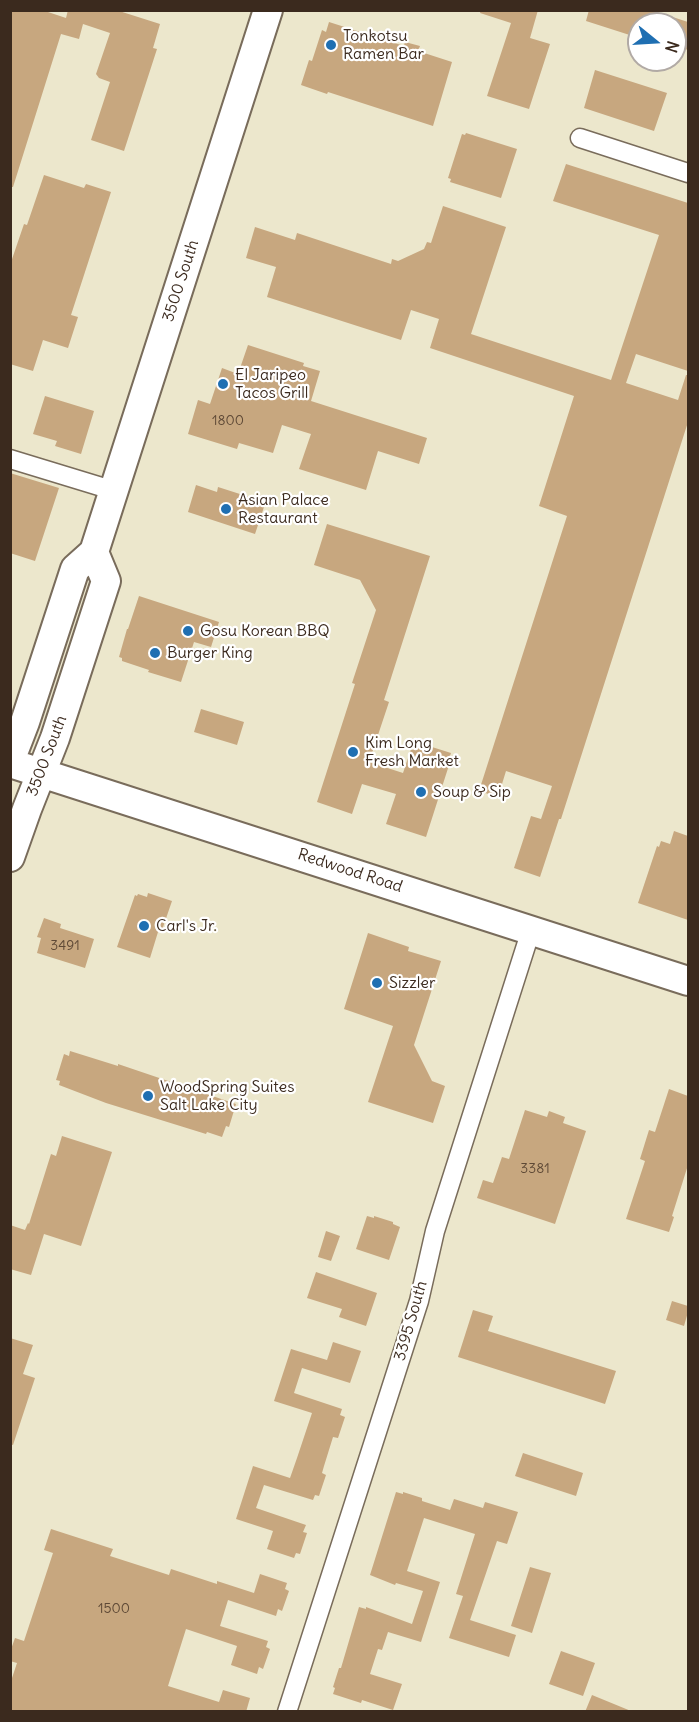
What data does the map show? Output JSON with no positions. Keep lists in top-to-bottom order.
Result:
{
  "streets": {
    "main road": ["3500 South", "Redwood Road"],
    "street": ["3395 South"]
  },
  "crossings": [
    ["3500 South", "Redwood Road"],
    ["Redwood Road", "3395 South"]
  ],
  "places": [
    "Tonkotsu Ramen Bar",
    "El Jaripeo Tacos Grill",
    "Asian Palace Restaurant",
    "Gosu Korean BBQ",
    "Burger King",
    "Kim Long Fresh Market",
    "Soup & Sip",
    "Carl's Jr.",
    "Sizzler",
    "WoodSpring Suites Salt Lake City"
  ],
  "house_numbers": [
    "1800",
    "3491",
    "3381",
    "1500"
  ],
  "north": "right"
}
